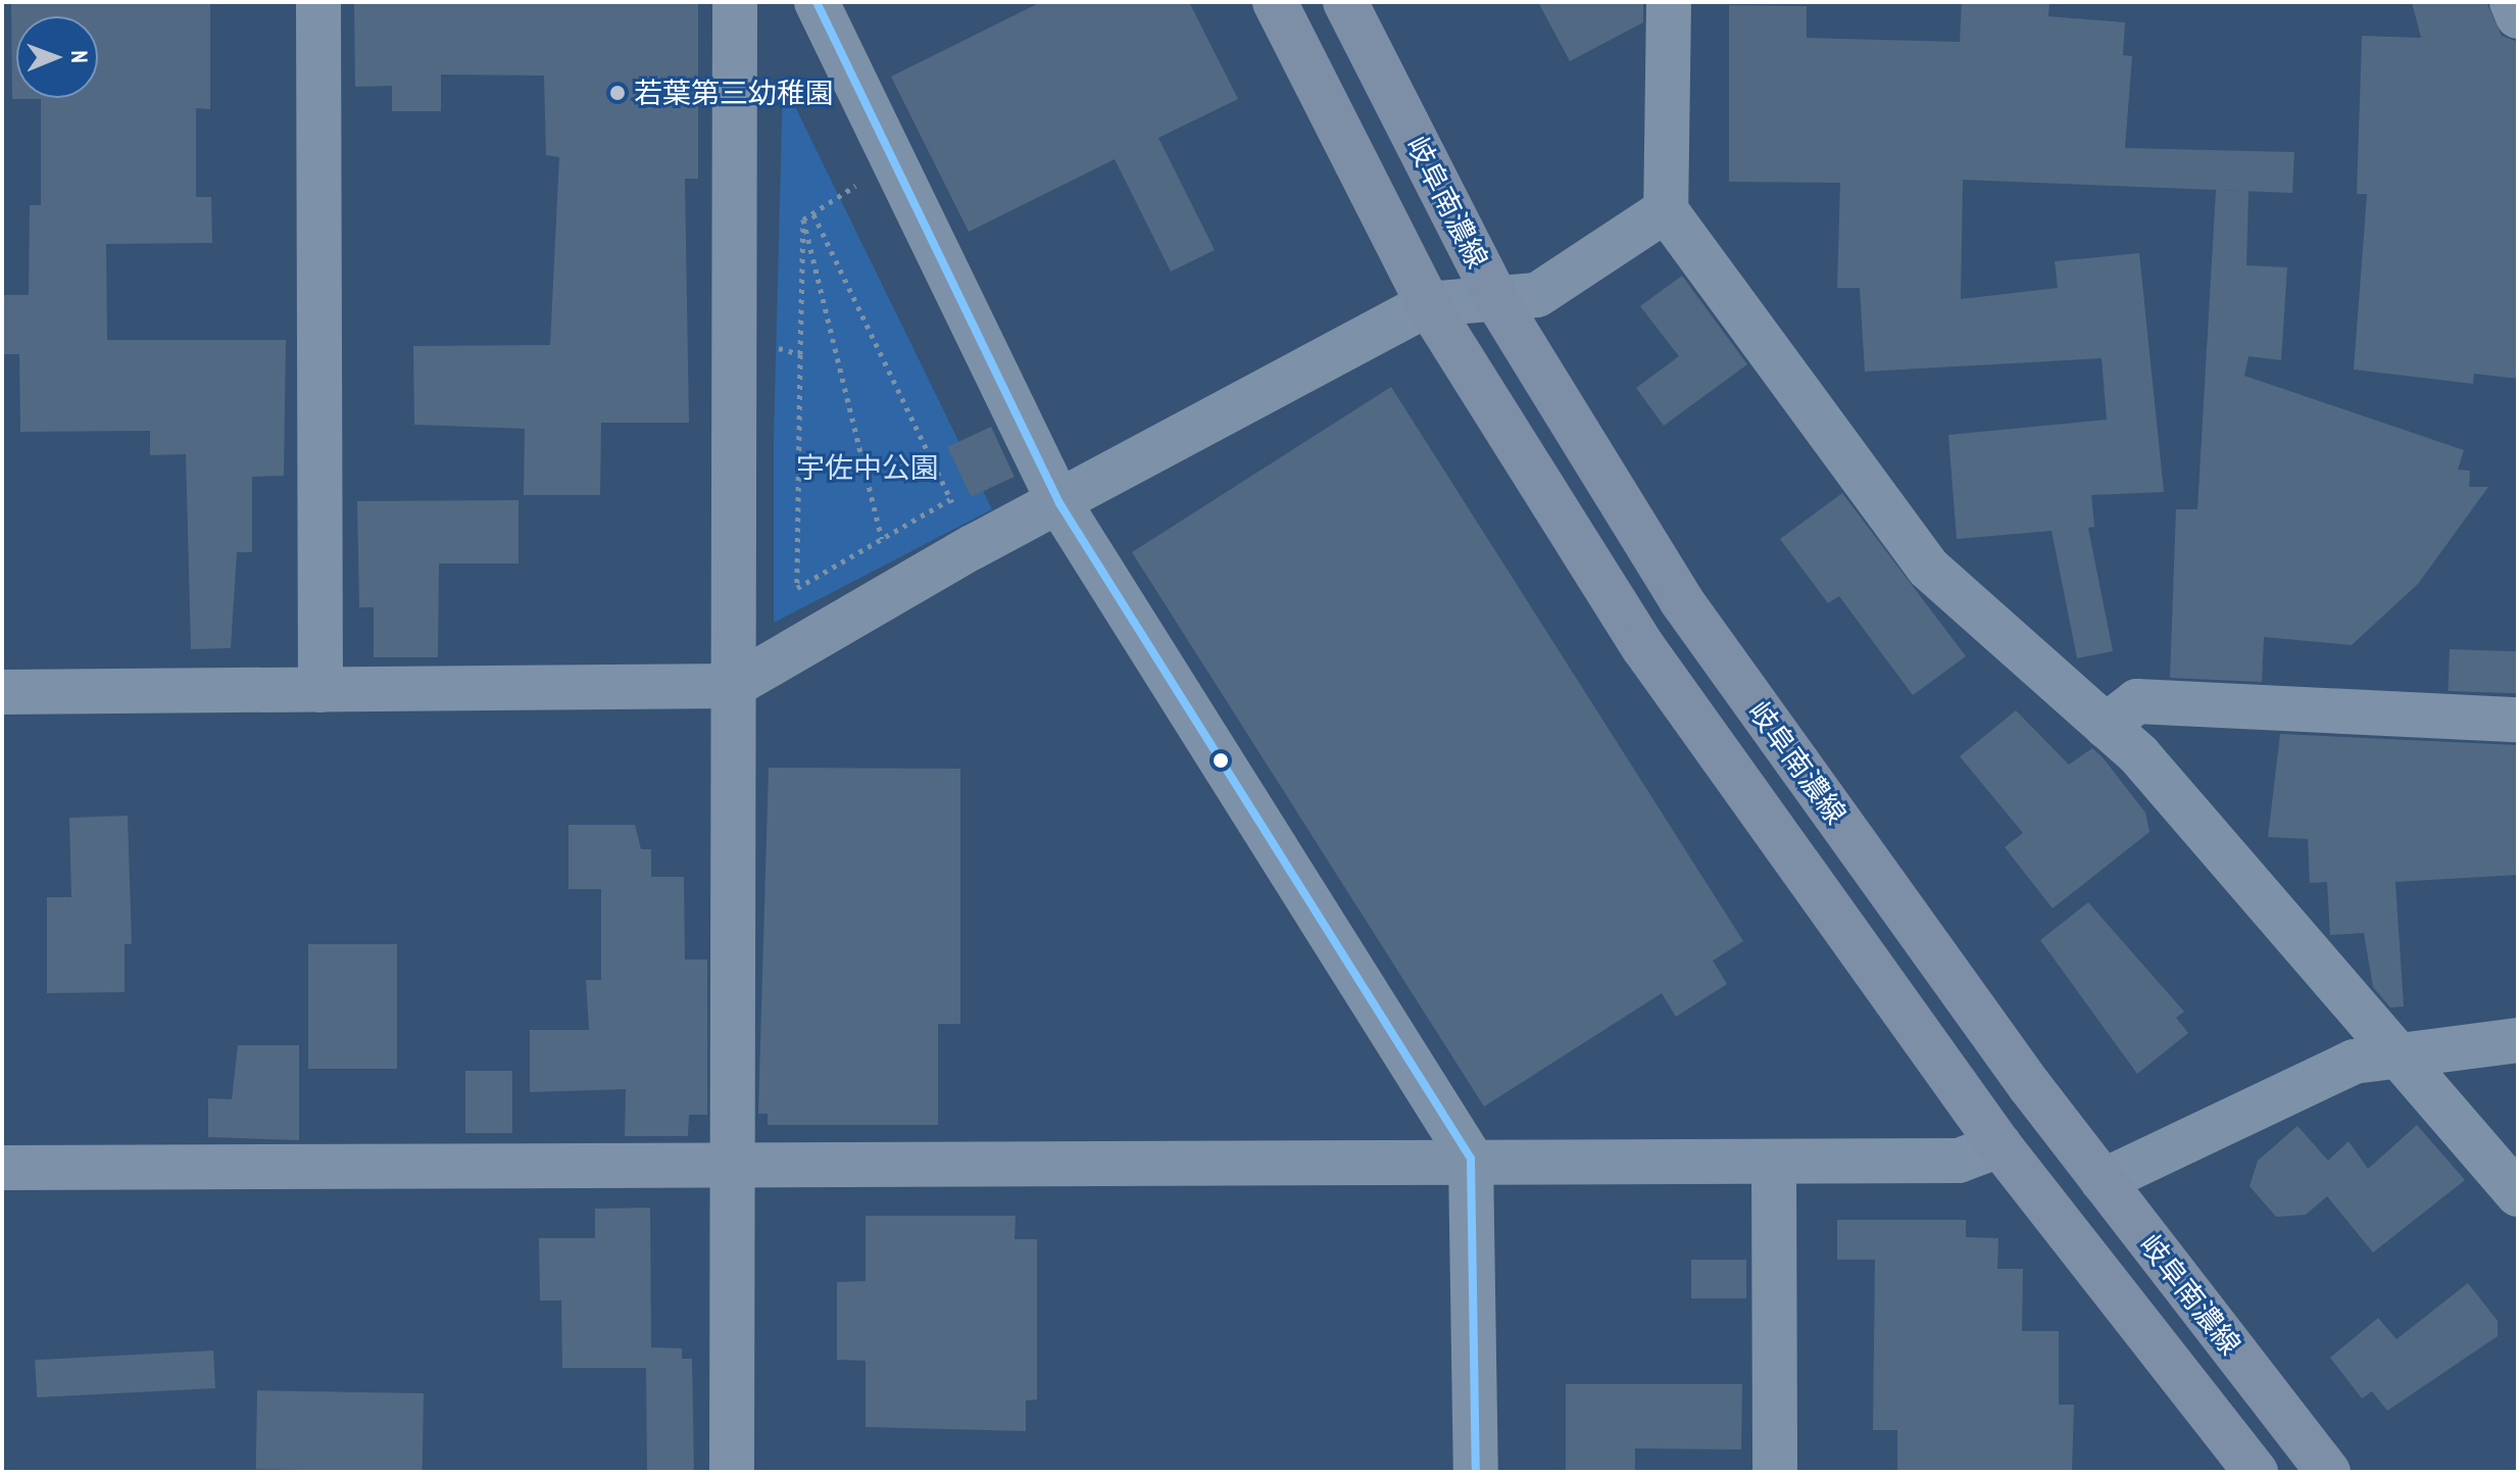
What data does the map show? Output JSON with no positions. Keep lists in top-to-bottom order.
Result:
{
  "streets": {
    "main road": ["岐阜南濃線"]
  },
  "parks": ["宇佐中公園"],
  "places": ["若葉第三幼稚園"],
  "north": "right"
}
